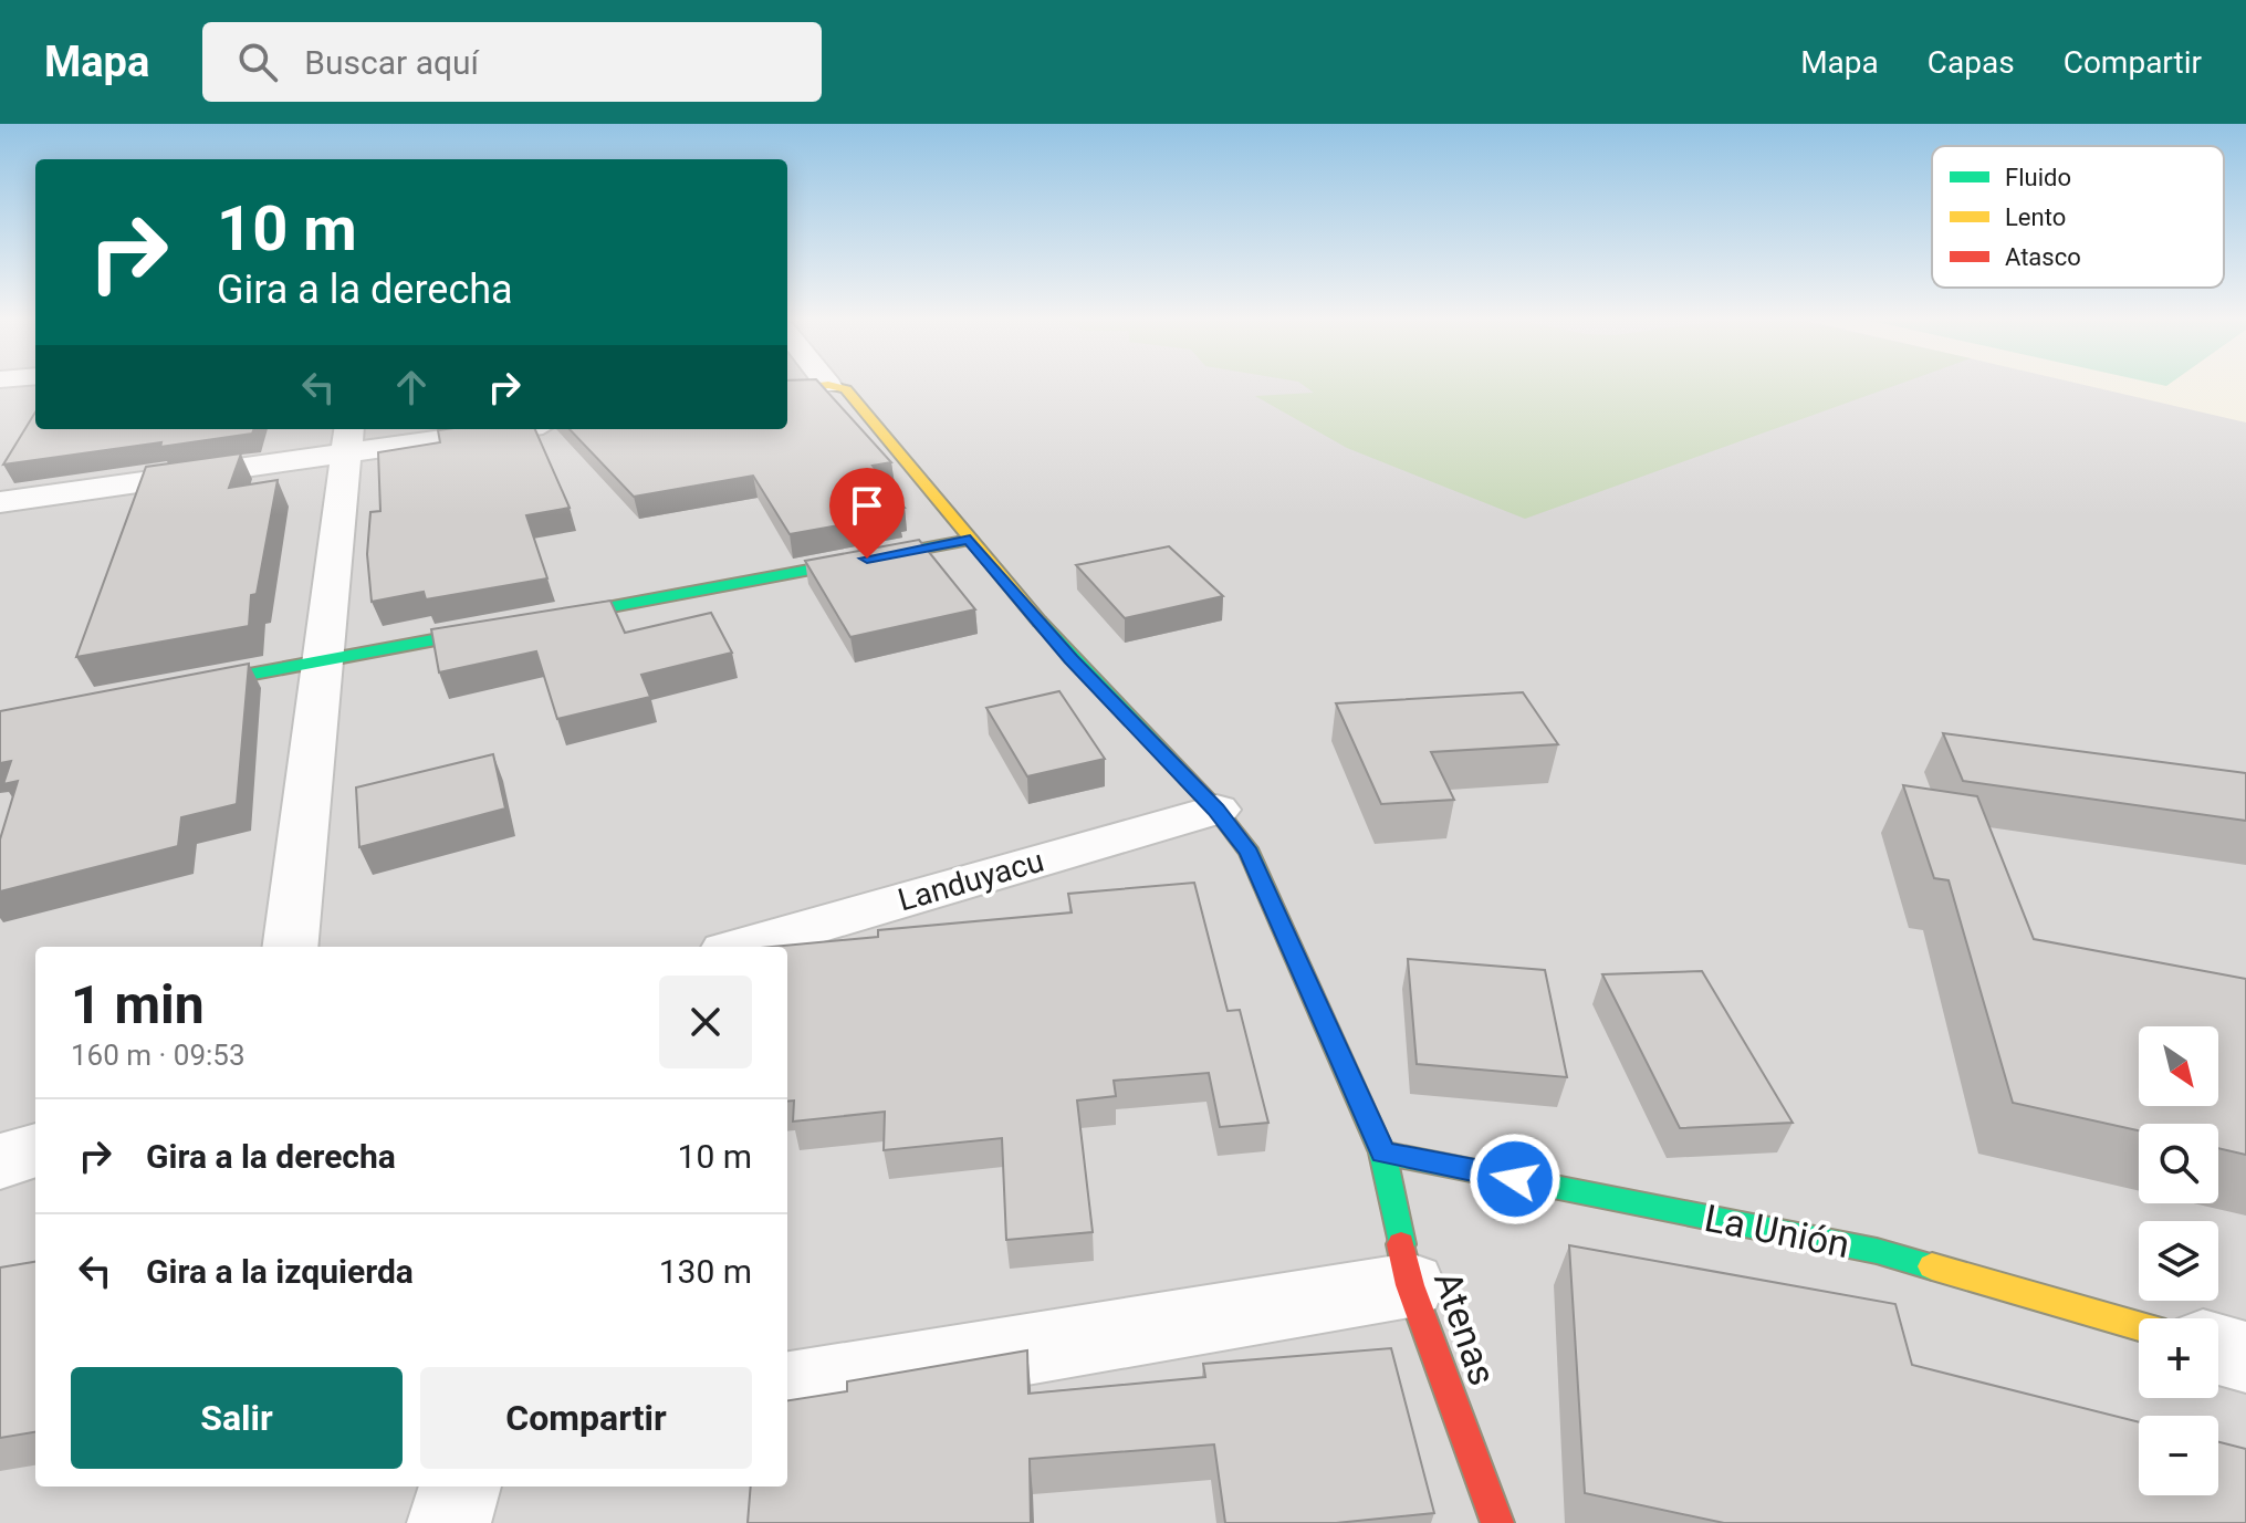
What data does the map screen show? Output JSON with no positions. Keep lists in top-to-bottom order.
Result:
{
  "streets": {
    "street": ["Landuyacu", "La Unión", "Atenas"]
  },
  "crossings": [
    ["Landuyacu", "Atenas"],
    ["La Unión", "Atenas"]
  ],
  "legend": ["Fluido", "Lento", "Atasco"],
  "north": "bottom right",
  "page": {
    "header": "Mapa",
    "search": "Buscar aquí",
    "nav": ["Mapa", "Capas", "Compartir"],
    "turn": ["10 m", "Gira a la derecha"],
    "heading": ["1 min", "160 m · 09:53"],
    "map_buttons": ["+", "−"],
    "list": [
      {
        "name": "Gira a la derecha",
        "value": "10 m"
      },
      {
        "name": "Gira a la izquierda",
        "value": "130 m"
      }
    ],
    "buttons": ["Salir", "Compartir"]
  }
}
